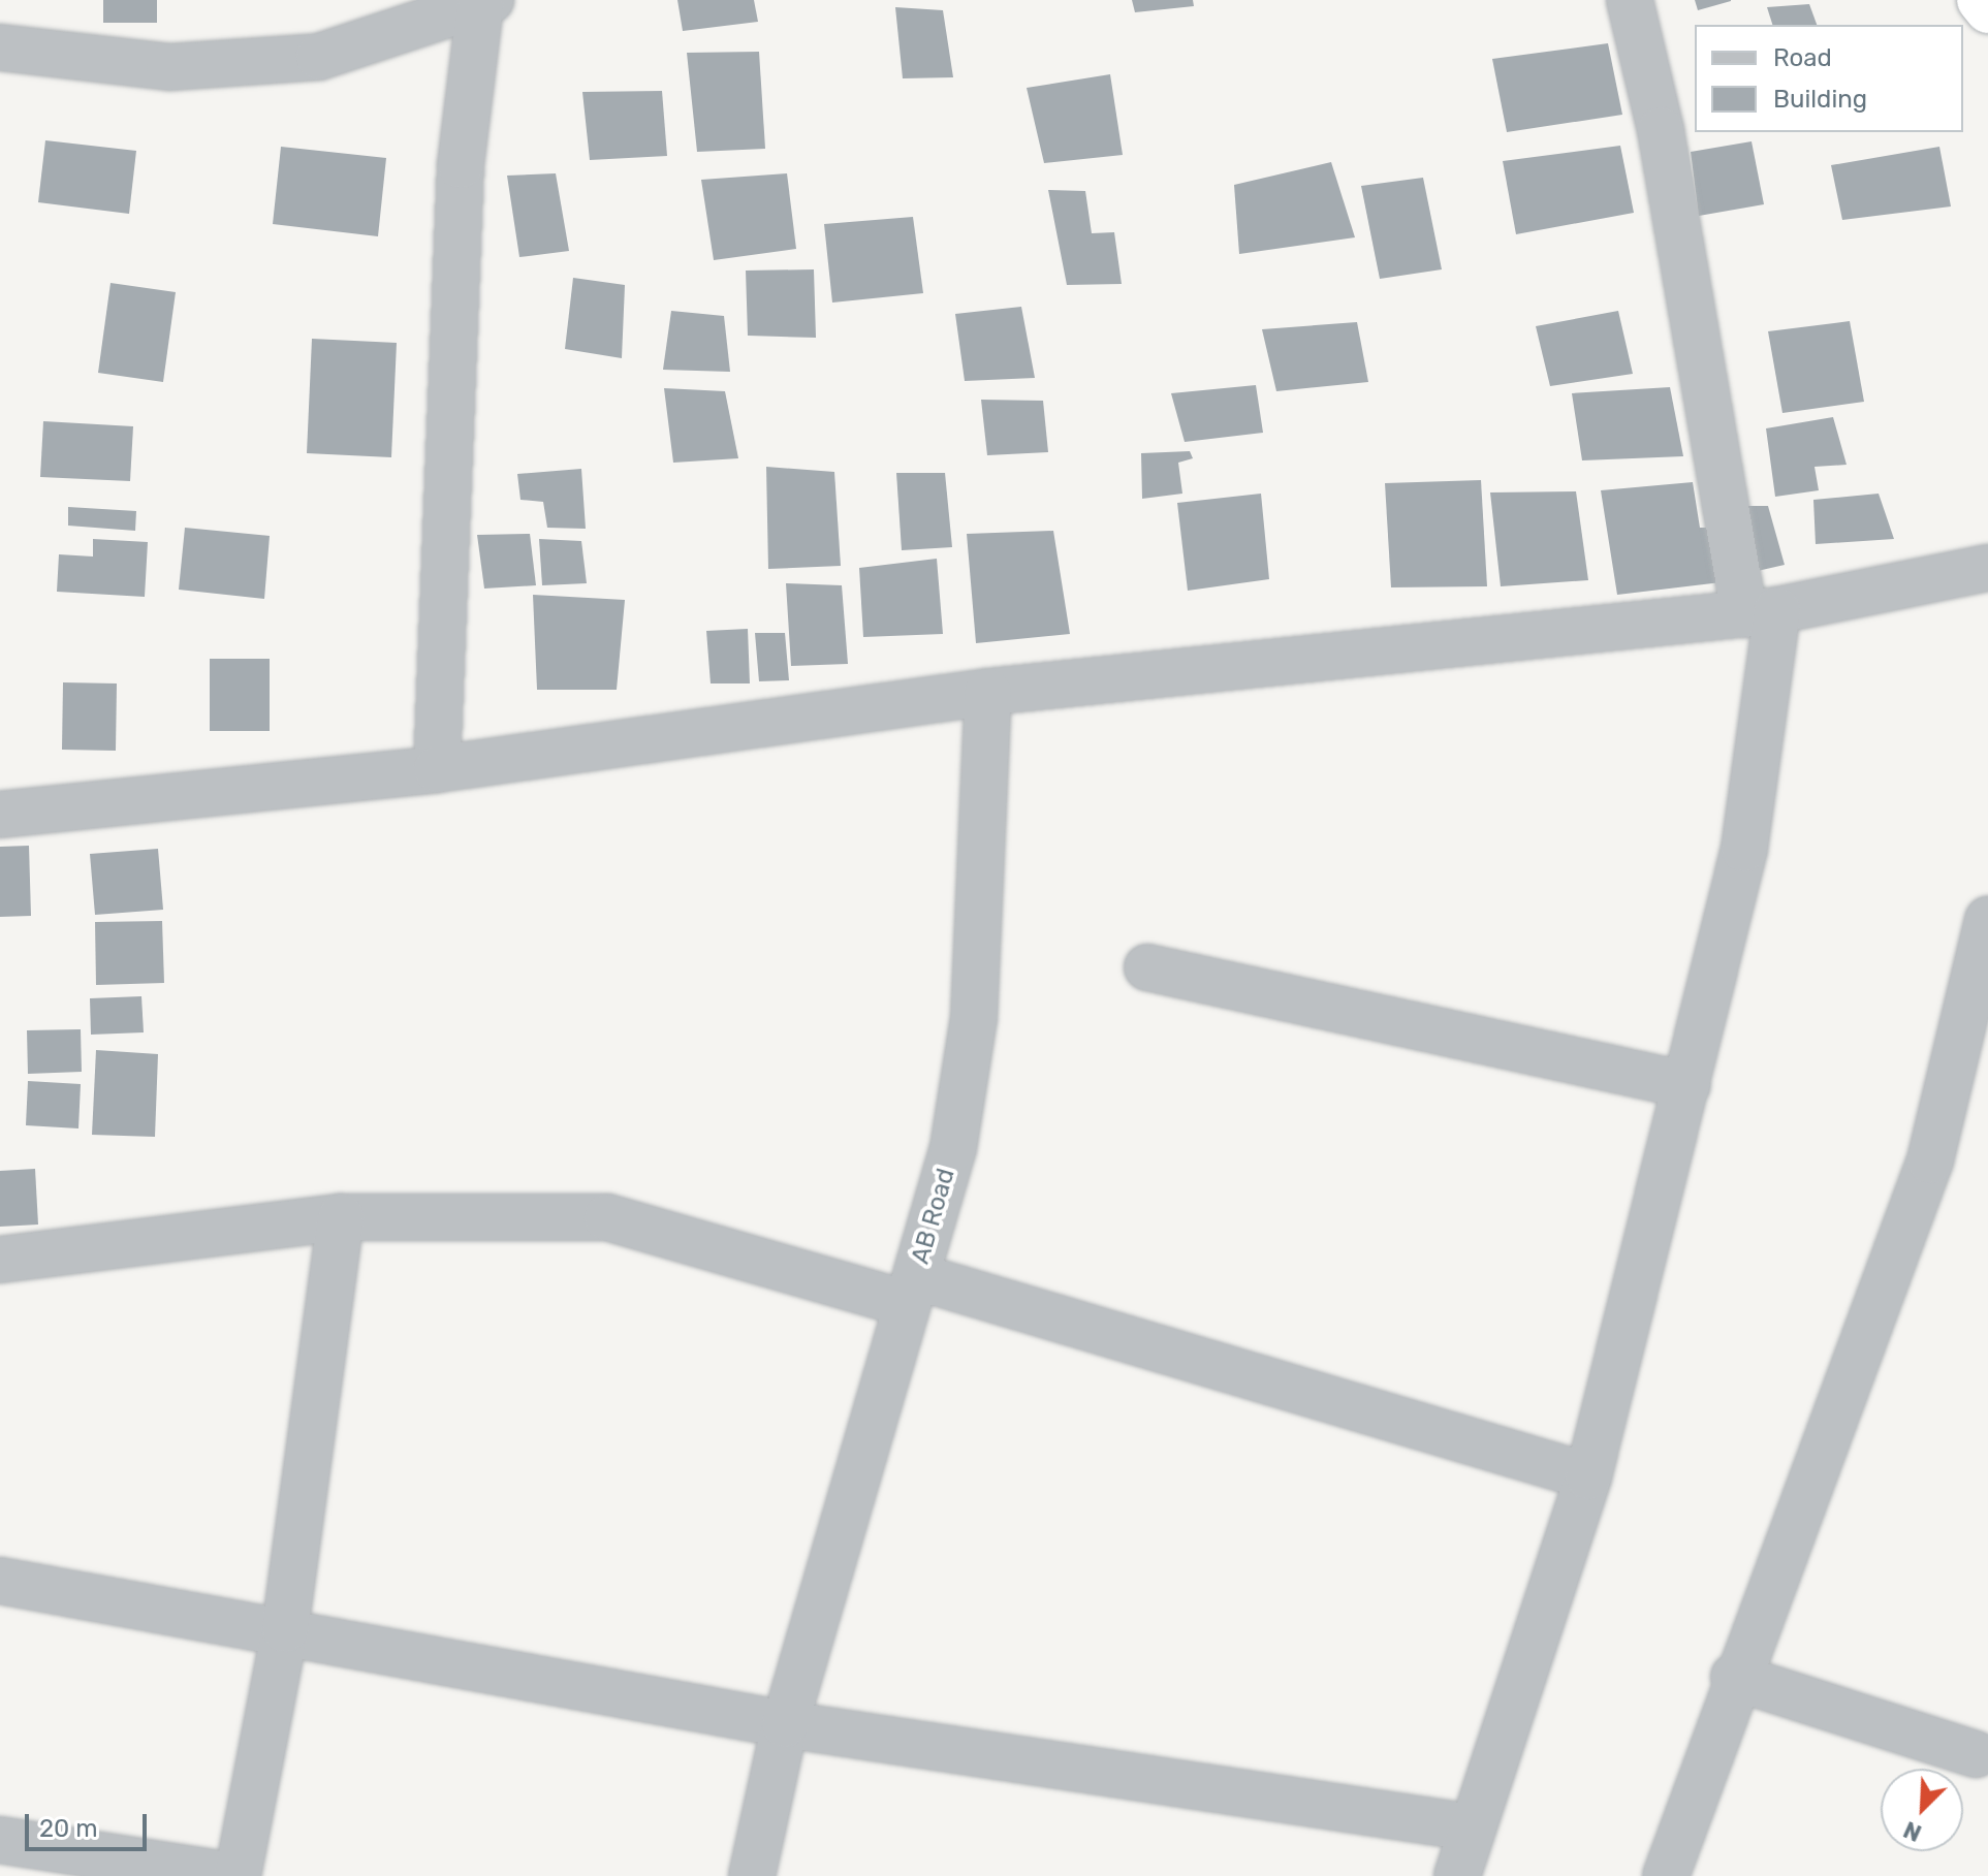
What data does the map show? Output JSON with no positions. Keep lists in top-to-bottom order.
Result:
{
  "streets": {
    "street": ["AB Road"]
  },
  "legend": ["Road", "Building"],
  "scale_bar": "20 m",
  "north": "bottom left"
}
